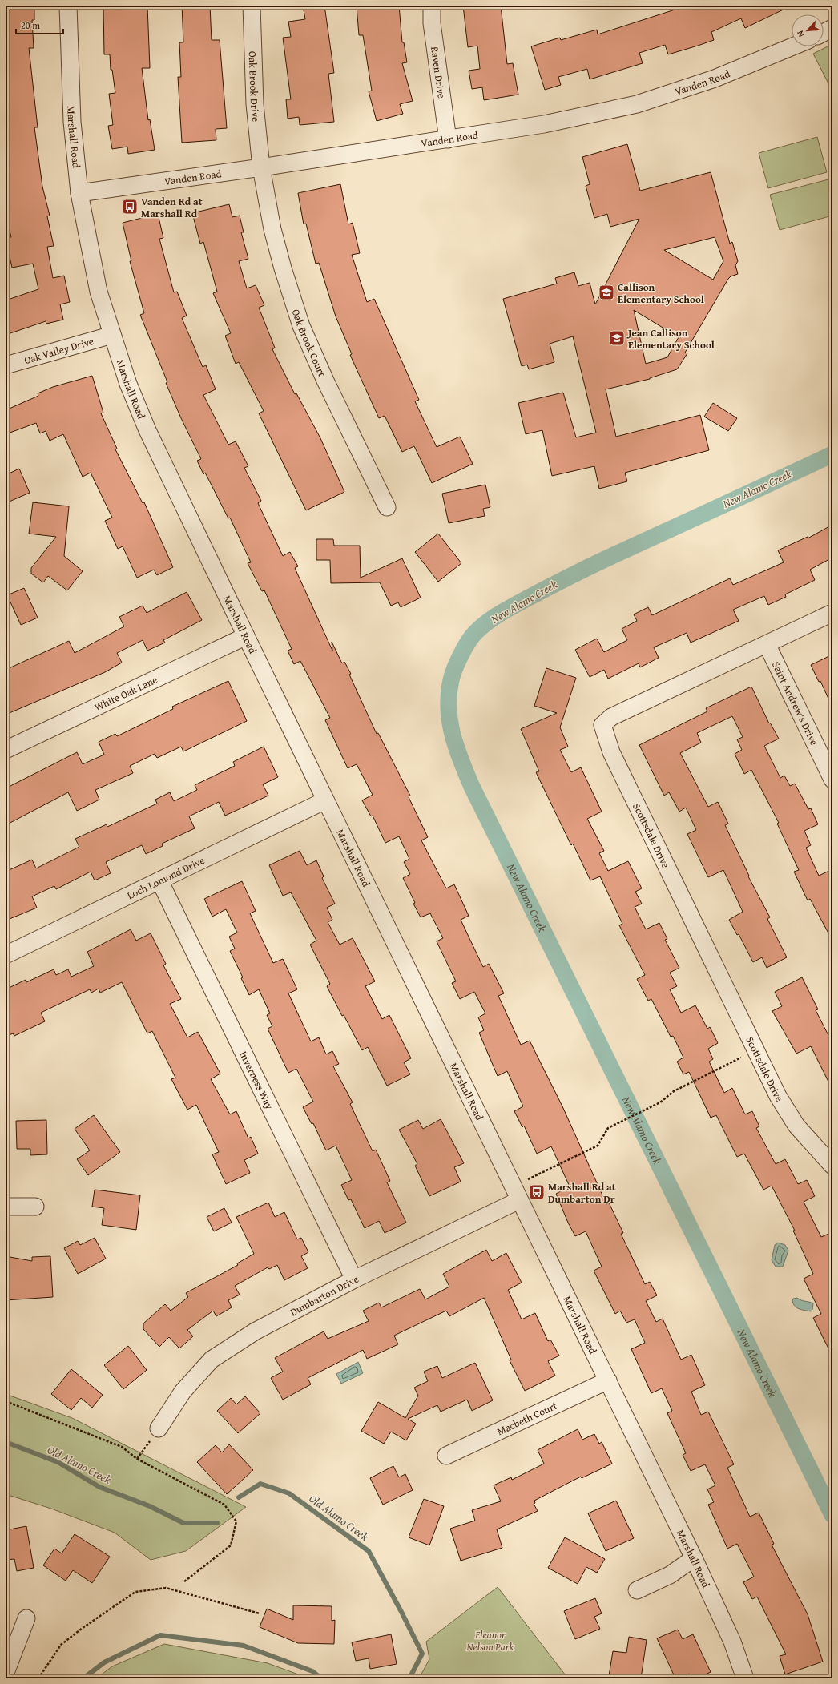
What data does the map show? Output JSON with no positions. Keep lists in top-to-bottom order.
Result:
{
  "streets": {
    "street": [
      "Raven Drive",
      "Vanden Road",
      "Oak Brook Drive",
      "Marshall Road",
      "Oak Brook Court",
      "Oak Valley Drive",
      "White Oak Lane",
      "Saint Andrew's Drive",
      "Scottsdale Drive",
      "Loch Lomond Drive",
      "Inverness Way",
      "Dumbarton Drive",
      "Macbeth Court"
    ]
  },
  "crossings": [
    ["Raven Drive", "Vanden Road"],
    ["Vanden Road", "Oak Brook Drive"],
    ["Vanden Road", "Marshall Road"],
    ["Vanden Road", "Oak Brook Court"],
    ["Oak Brook Drive", "Oak Brook Court"],
    ["Marshall Road", "Oak Valley Drive"],
    ["Marshall Road", "White Oak Lane"],
    ["Marshall Road", "Loch Lomond Drive"],
    ["Marshall Road", "Dumbarton Drive"],
    ["Marshall Road", "Macbeth Court"],
    ["Saint Andrew's Drive", "Scottsdale Drive"],
    ["Loch Lomond Drive", "Inverness Way"],
    ["Inverness Way", "Dumbarton Drive"]
  ],
  "water": ["New Alamo Creek", "Old Alamo Creek"],
  "parks": ["Eleanor Nelson Park"],
  "places": {
    "bus stop": ["Vanden Rd at Marshall Rd", "Marshall Rd at Dumbarton Dr"],
    "school or university": ["Callison Elementary School", "Jean Callison Elementary School"]
  },
  "scale_bar": "20 m",
  "north": "bottom left"
}
